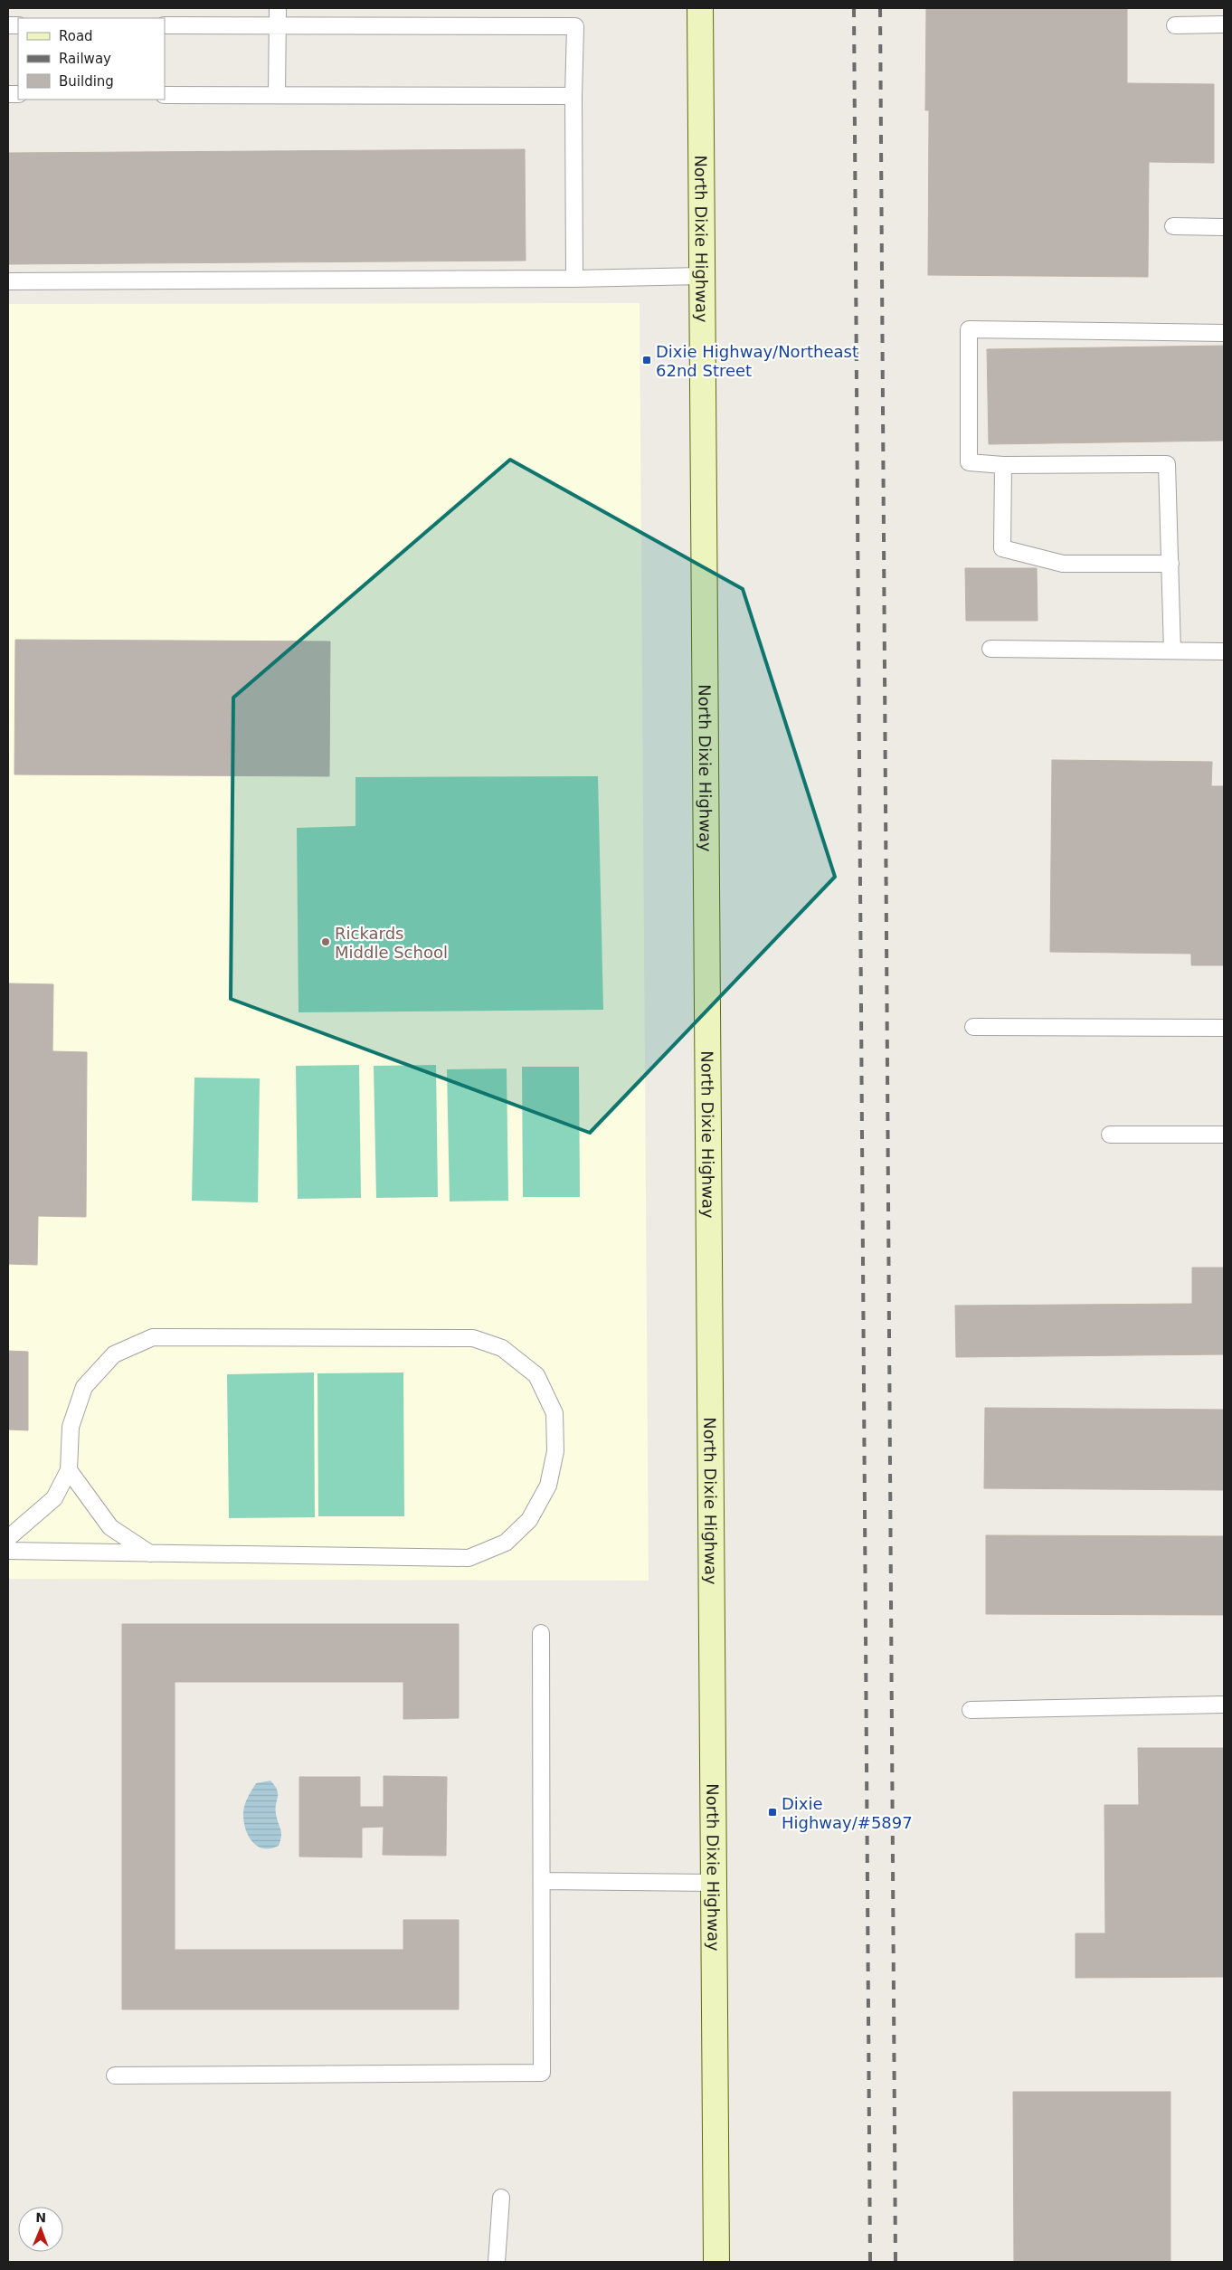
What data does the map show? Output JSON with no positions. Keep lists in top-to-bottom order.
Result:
{
  "streets": {
    "main road": ["North Dixie Highway"]
  },
  "places": {
    "transit": ["Dixie Highway/Northeast 62nd Street", "Dixie Highway/#5897"],
    "other": ["Rickards Middle School"]
  },
  "legend": ["Road", "Railway", "Building"],
  "north": "top"
}
